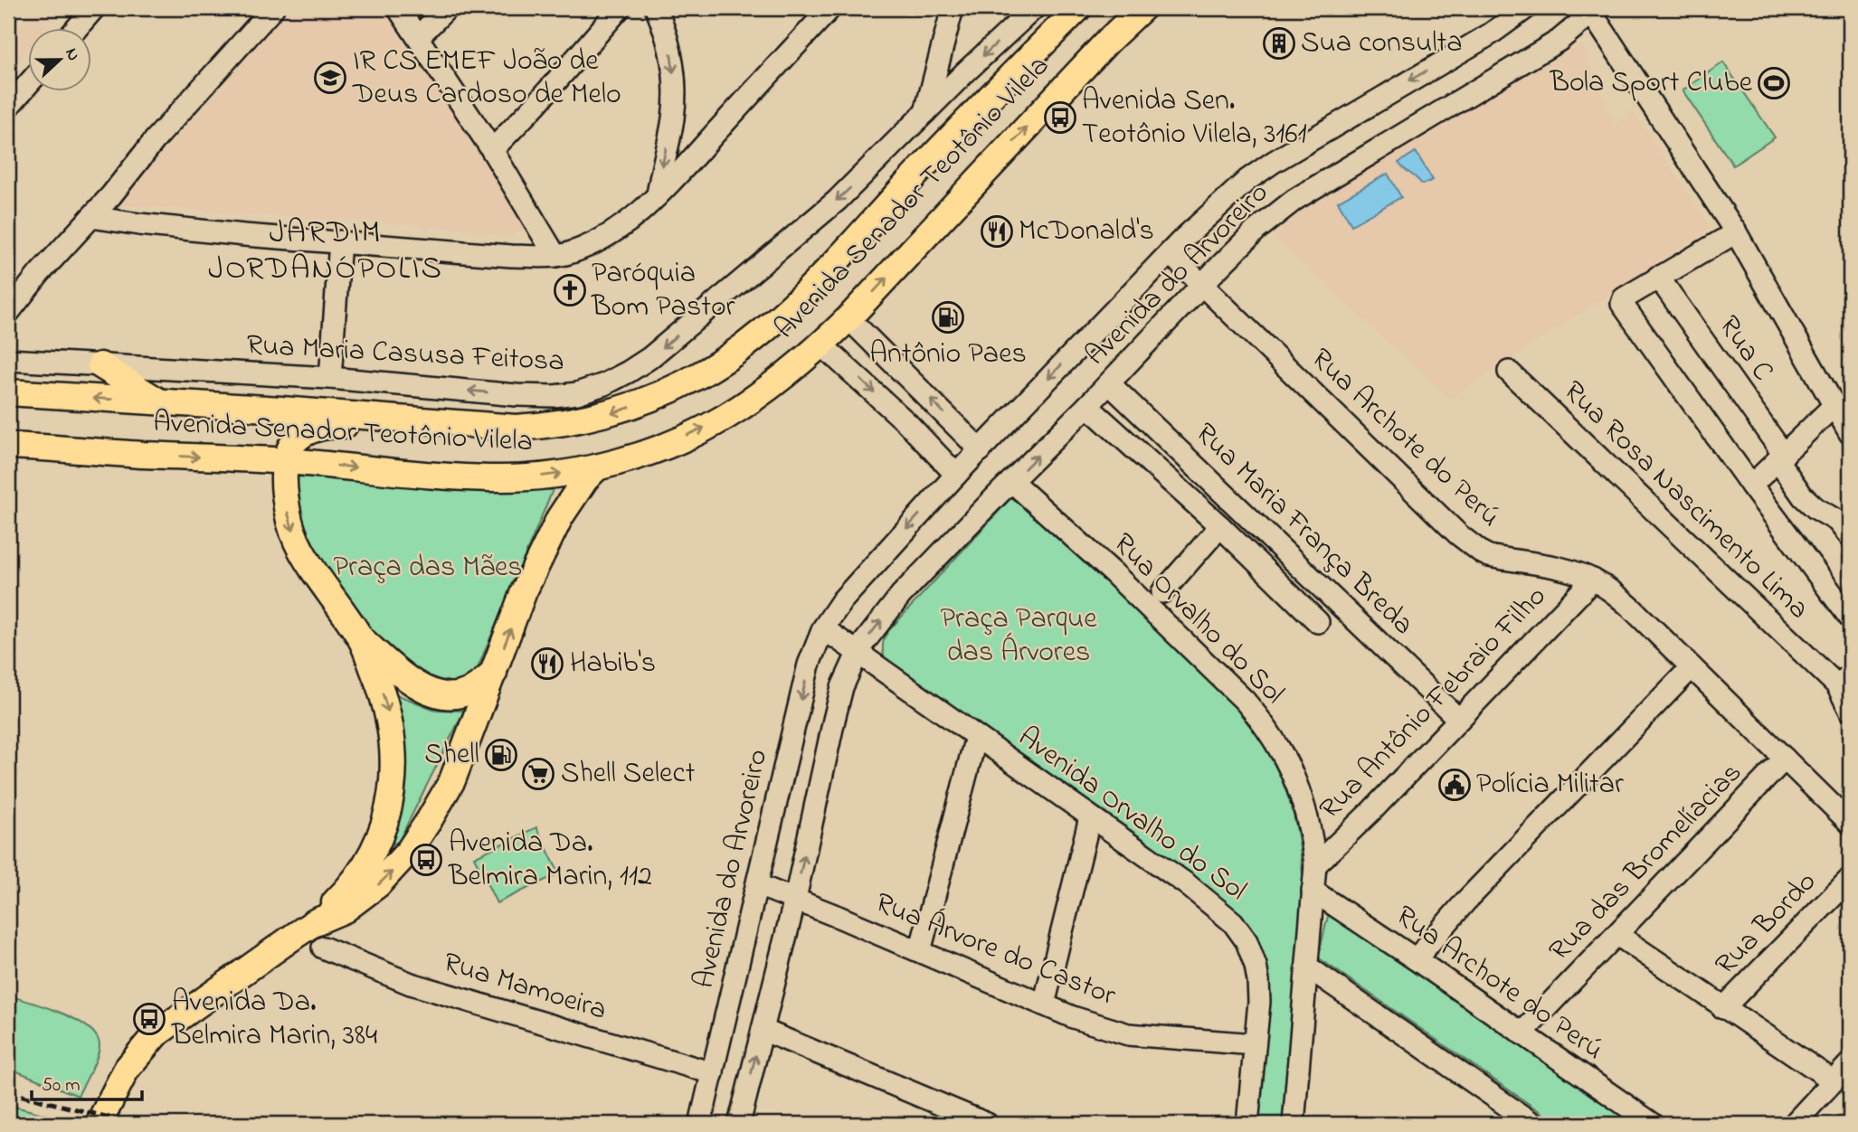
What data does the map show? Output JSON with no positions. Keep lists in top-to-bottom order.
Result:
{
  "streets": {
    "main road": ["Avenida Senador Teotônio Vilela"],
    "street": [
      "Avenida do Arvoreiro",
      "Rua C",
      "Rua Maria Casusa Feitosa",
      "Rua Archote do Perú",
      "Rua Rosa Nascimento Lima",
      "Rua Maria França Breda",
      "Rua Orvalho do Sol",
      "Rua Antônio Febraio Filho",
      "Avenida Orvalho do Sol",
      "Rua das Bromelíacias",
      "Rua Bordo",
      "Rua Árvore do Castor",
      "Rua Mamoeira"
    ]
  },
  "crossings": [
    ["Avenida do Arvoreiro", "Rua Archote do Perú"],
    ["Avenida do Arvoreiro", "Rua Maria França Breda"],
    ["Avenida do Arvoreiro", "Rua Orvalho do Sol"],
    ["Avenida do Arvoreiro", "Avenida Orvalho do Sol"],
    ["Avenida do Arvoreiro", "Rua Árvore do Castor"],
    ["Avenida do Arvoreiro", "Rua Mamoeira"],
    ["Rua C", "Rua Rosa Nascimento Lima"],
    ["Rua Archote do Perú", "Rua Orvalho do Sol"],
    ["Rua Archote do Perú", "Rua Antônio Febraio Filho"],
    ["Rua Archote do Perú", "Rua das Bromelíacias"],
    ["Rua Maria França Breda", "Rua Antônio Febraio Filho"],
    ["Rua Orvalho do Sol", "Rua Antônio Febraio Filho"],
    ["Avenida Orvalho do Sol", "Rua Árvore do Castor"]
  ],
  "districts": ["JARDIM JORDANÓPOLIS"],
  "parks": ["Praça das Mães", "Praça Parque das Árvores"],
  "places": {
    "building": ["Sua consulta"],
    "school or university": ["IR CS EMEF João de Deus Cardoso de Melo"],
    "sports": ["Bola Sport Clube"],
    "bus stop": ["Avenida Sen. Teotônio Vilela, 3161", "Avenida Da. Belmira Marin, 112", "Avenida Da. Belmira Marin, 384"],
    "restaurant": ["McDonald's", "Habib's"],
    "church": ["Paróquia Bom Pastor"],
    "fuel station": ["Antônio Paes", "Shell"],
    "supermarket": ["Shell Select"],
    "public building": ["Polícia Militar"]
  },
  "scale_bar": "50 m",
  "north": "right"
}
